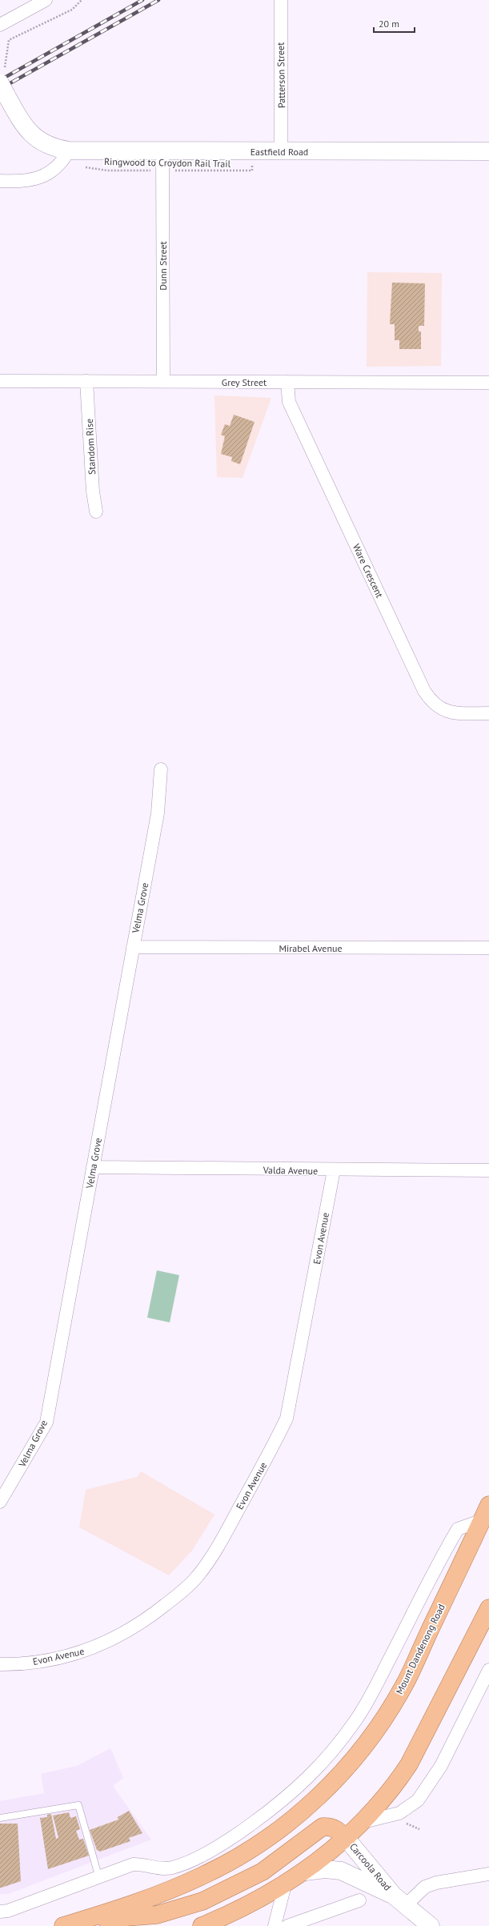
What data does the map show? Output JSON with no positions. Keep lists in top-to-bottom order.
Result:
{
  "streets": {
    "main road": ["Eastfield Road", "Mount Dandenong Road", "Carcoola Road"],
    "street": [
      "Patterson Street",
      "Dunn Street",
      "Grey Street",
      "Standom Rise",
      "Ware Crescent",
      "Velma Grove",
      "Mirabel Avenue",
      "Valda Avenue",
      "Evon Avenue"
    ],
    "path": ["Ringwood to Croydon Rail Trail"]
  },
  "crossings": [
    ["Patterson Street", "Eastfield Road"],
    ["Eastfield Road", "Ringwood to Croydon Rail Trail"],
    ["Eastfield Road", "Dunn Street"],
    ["Ringwood to Croydon Rail Trail", "Dunn Street"],
    ["Dunn Street", "Grey Street"],
    ["Grey Street", "Standom Rise"],
    ["Grey Street", "Ware Crescent"],
    ["Velma Grove", "Mirabel Avenue"],
    ["Velma Grove", "Valda Avenue"],
    ["Valda Avenue", "Evon Avenue"]
  ],
  "scale_bar": "20 m"
}
